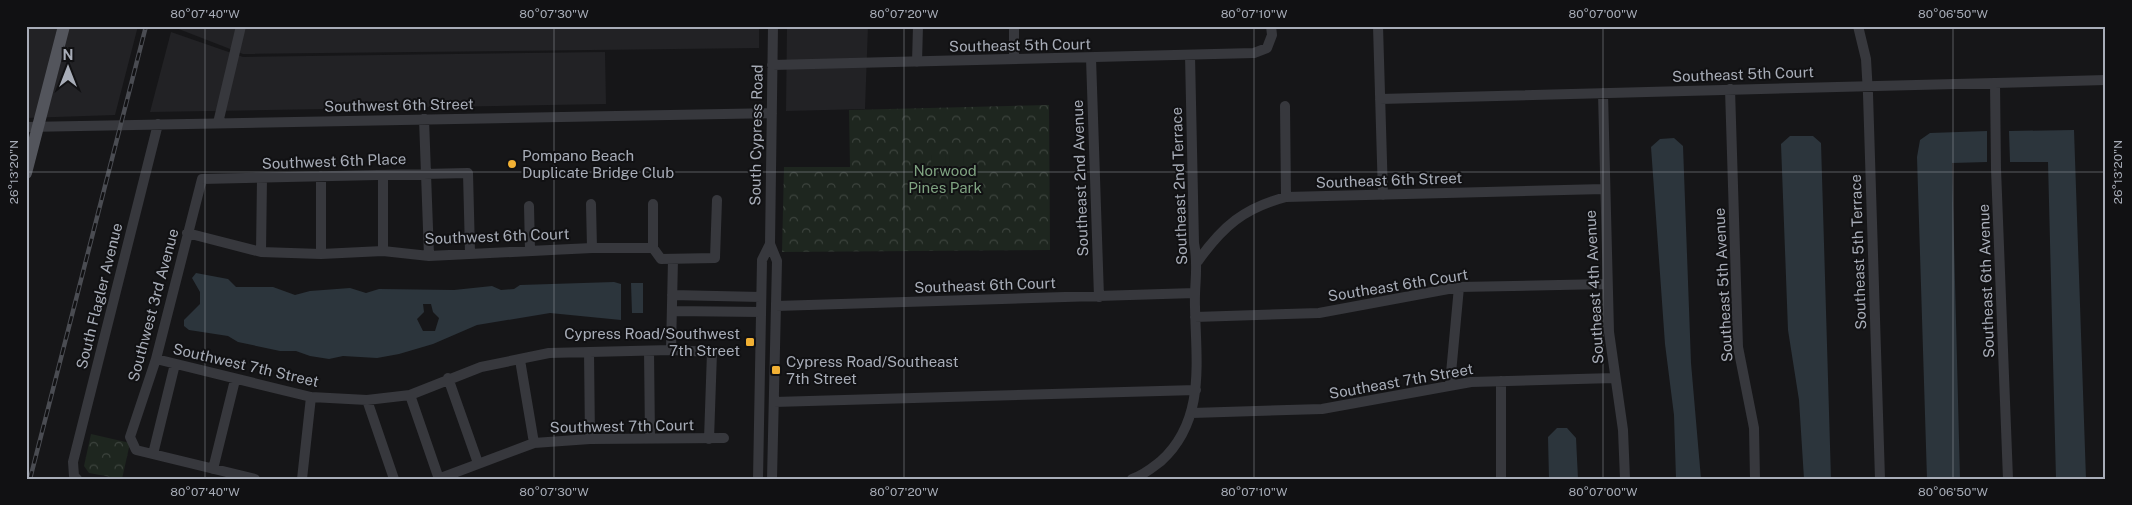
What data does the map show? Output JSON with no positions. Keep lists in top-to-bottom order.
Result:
{
  "streets": {
    "street": [
      "Southeast 5th Court",
      "Southwest 6th Street",
      "South Cypress Road",
      "Southwest 6th Place",
      "Southeast 2nd Avenue",
      "Southeast 6th Street",
      "Southeast 2nd Terrace",
      "Southwest 6th Court",
      "Southeast 5th Terrace",
      "Southeast 6th Avenue",
      "Southeast 6th Court",
      "Southeast 5th Avenue",
      "Southeast 4th Avenue",
      "South Flagler Avenue",
      "Southwest 3rd Avenue",
      "Southwest 7th Street",
      "Southeast 7th Street",
      "Southwest 7th Court"
    ]
  },
  "crossings": [
    ["Southeast 5th Court", "South Cypress Road"],
    ["Southeast 5th Court", "Southeast 2nd Avenue"],
    ["Southeast 5th Court", "Southeast 2nd Terrace"],
    ["Southeast 5th Court", "Southeast 5th Terrace"],
    ["Southeast 5th Court", "Southeast 6th Avenue"],
    ["Southeast 5th Court", "Southeast 5th Avenue"],
    ["Southeast 5th Court", "Southeast 4th Avenue"],
    ["Southwest 6th Street", "South Cypress Road"],
    ["Southwest 6th Street", "South Flagler Avenue"],
    ["South Cypress Road", "Southeast 6th Court"],
    ["Southwest 6th Place", "Southwest 6th Court"],
    ["Southwest 6th Place", "Southwest 3rd Avenue"],
    ["Southeast 2nd Avenue", "Southeast 6th Court"],
    ["Southeast 6th Street", "Southeast 2nd Terrace"],
    ["Southeast 6th Street", "Southeast 4th Avenue"],
    ["Southeast 2nd Terrace", "Southeast 6th Court"],
    ["Southeast 2nd Terrace", "Southeast 7th Street"],
    ["Southwest 6th Court", "Southwest 3rd Avenue"],
    ["Southeast 6th Court", "Southeast 4th Avenue"],
    ["Southeast 4th Avenue", "Southeast 7th Street"],
    ["Southwest 3rd Avenue", "Southwest 7th Street"],
    ["Southwest 7th Street", "Southwest 7th Court"]
  ],
  "parks": ["Norwood Pines Park"],
  "places": {
    "other": ["Pompano Beach Duplicate Bridge Club"],
    "transit": ["Cypress Road/Southwest 7th Street", "Cypress Road/Southeast 7th Street"]
  },
  "north": "top",
  "coordinates": [
    "80°07'40\"W",
    "80°07'30\"W",
    "80°07'20\"W",
    "80°07'10\"W",
    "80°07'00\"W",
    "80°06'50\"W",
    "26°13'20\"N"
  ]
}
